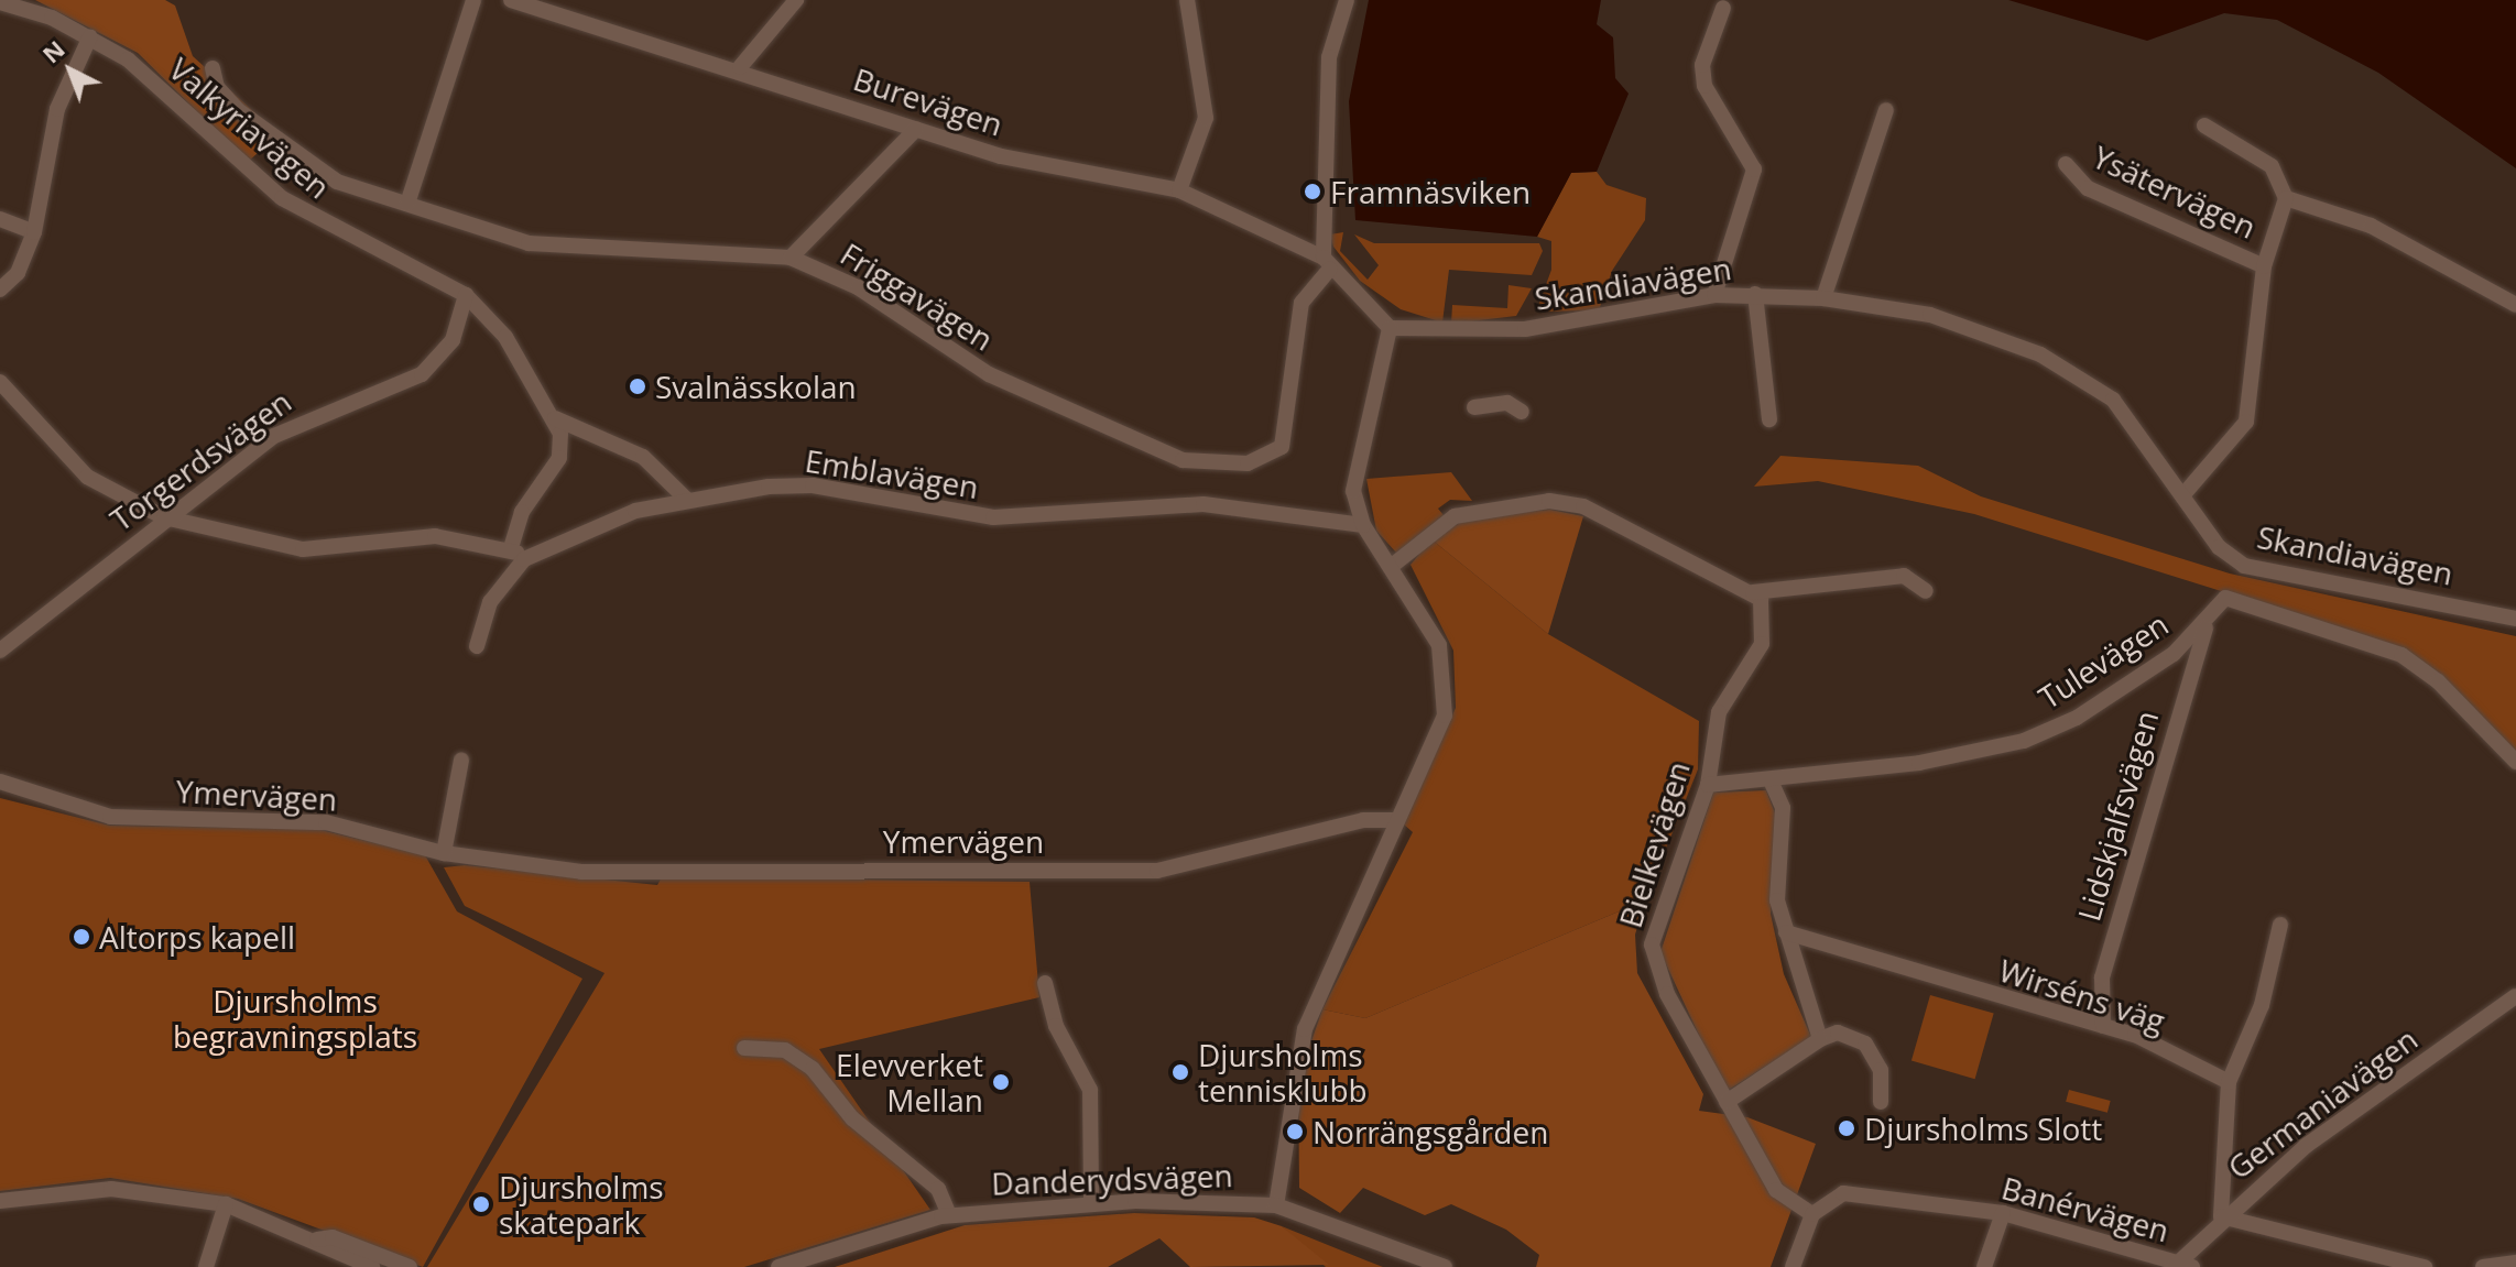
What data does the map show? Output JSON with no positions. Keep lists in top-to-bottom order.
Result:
{
  "streets": {
    "street": [
      "Burevägen",
      "Valkyriavägen",
      "Ysätervägen",
      "Skandiavägen",
      "Friggavägen",
      "Torgerdsvägen",
      "Emblavägen",
      "Tulevägen",
      "Ymervägen",
      "Lidskjalfsvägen",
      "Bielkevägen",
      "Wirséns väg",
      "Germaniavägen",
      "Danderydsvägen",
      "Banérvägen"
    ]
  },
  "crossings": [
    ["Burevägen", "Friggavägen"],
    ["Valkyriavägen", "Torgerdsvägen"],
    ["Ysätervägen", "Skandiavägen"],
    ["Tulevägen", "Lidskjalfsvägen"],
    ["Tulevägen", "Bielkevägen"],
    ["Lidskjalfsvägen", "Wirséns väg"],
    ["Bielkevägen", "Banérvägen"],
    ["Germaniavägen", "Banérvägen"]
  ],
  "parks": ["Djursholms begravningsplats"],
  "places": [
    "Framnäsviken",
    "Svalnässkolan",
    "Altorps kapell",
    "Djursholms tennisklubb",
    "Elevverket Mellan",
    "Djursholms Slott",
    "Norrängsgården",
    "Djursholms skatepark"
  ],
  "north": "top left"
}
